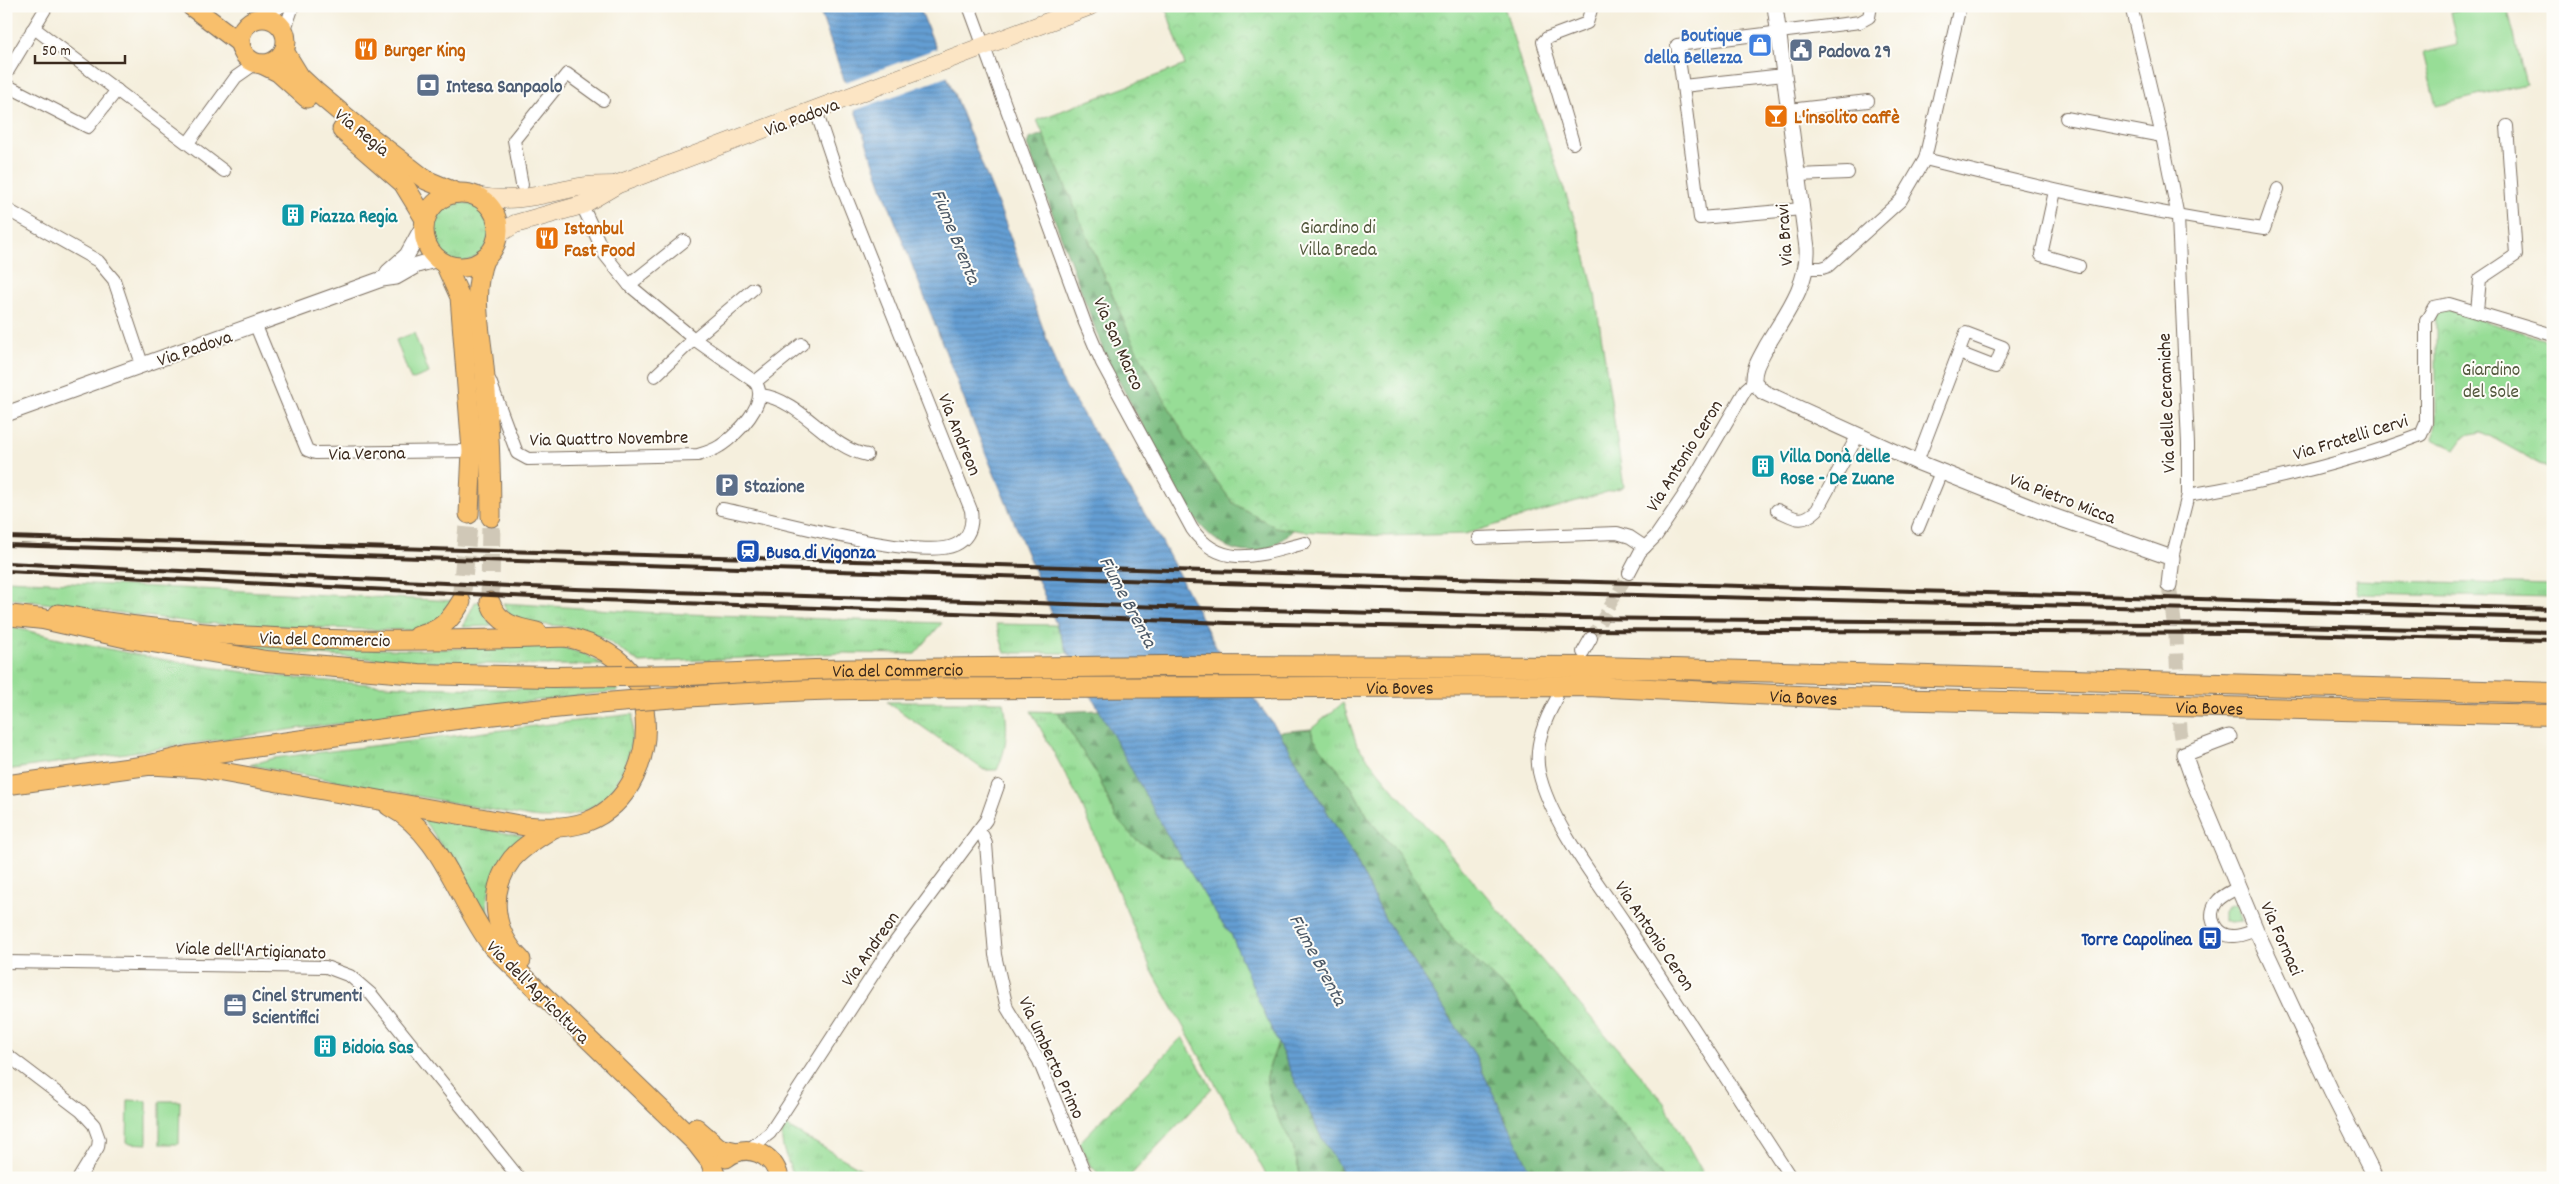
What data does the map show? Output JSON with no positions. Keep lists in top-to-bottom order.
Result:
{
  "streets": {
    "highway": ["Via del Commercio", "Via Boves"],
    "main road": ["Via Padova", "Via Regia", "Via dell'Agricoltura"],
    "street": [
      "Via Bravi",
      "Via San Marco",
      "Via delle Ceramiche",
      "Via Andreon",
      "Via Fratelli Cervi",
      "Via Quattro Novembre",
      "Via Verona",
      "Via Antonio Ceron",
      "Via Pietro Micca",
      "Via Fornaci",
      "Viale dell'Artigianato",
      "Via Umberto Primo"
    ]
  },
  "crossings": [
    ["Via Padova", "Via Regia"],
    ["Via Padova", "Via San Marco"],
    ["Via Padova", "Via Andreon"],
    ["Via Padova", "Via Verona"],
    ["Via Bravi", "Via Antonio Ceron"],
    ["Via delle Ceramiche", "Via Fratelli Cervi"],
    ["Via delle Ceramiche", "Via Pietro Micca"],
    ["Via Andreon", "Via dell'Agricoltura"],
    ["Via Andreon", "Via Umberto Primo"],
    ["Via Antonio Ceron", "Via Pietro Micca"],
    ["Via del Commercio", "Via Boves"],
    ["Via del Commercio", "Via dell'Agricoltura"]
  ],
  "water": ["Fiume Brenta"],
  "parks": ["Giardino di Villa Breda", "Giardino del Sole"],
  "places": {
    "shop": ["Boutique della Bellezza"],
    "restaurant": ["Burger King", "Istanbul Fast Food"],
    "public building": ["Padova 29"],
    "bank": ["Intesa Sanpaolo"],
    "bar": ["L'insolito caffè"],
    "building": ["Piazza Regia", "Villa Donà delle Rose - De Zuane", "Bidoia Sas"],
    "parking": ["Stazione"],
    "station": ["Busa di Vigonza"],
    "bus stop": ["Torre Capolinea"],
    "office": ["Cinel Strumenti Scientifici"]
  },
  "scale_bar": "50 m"
}
